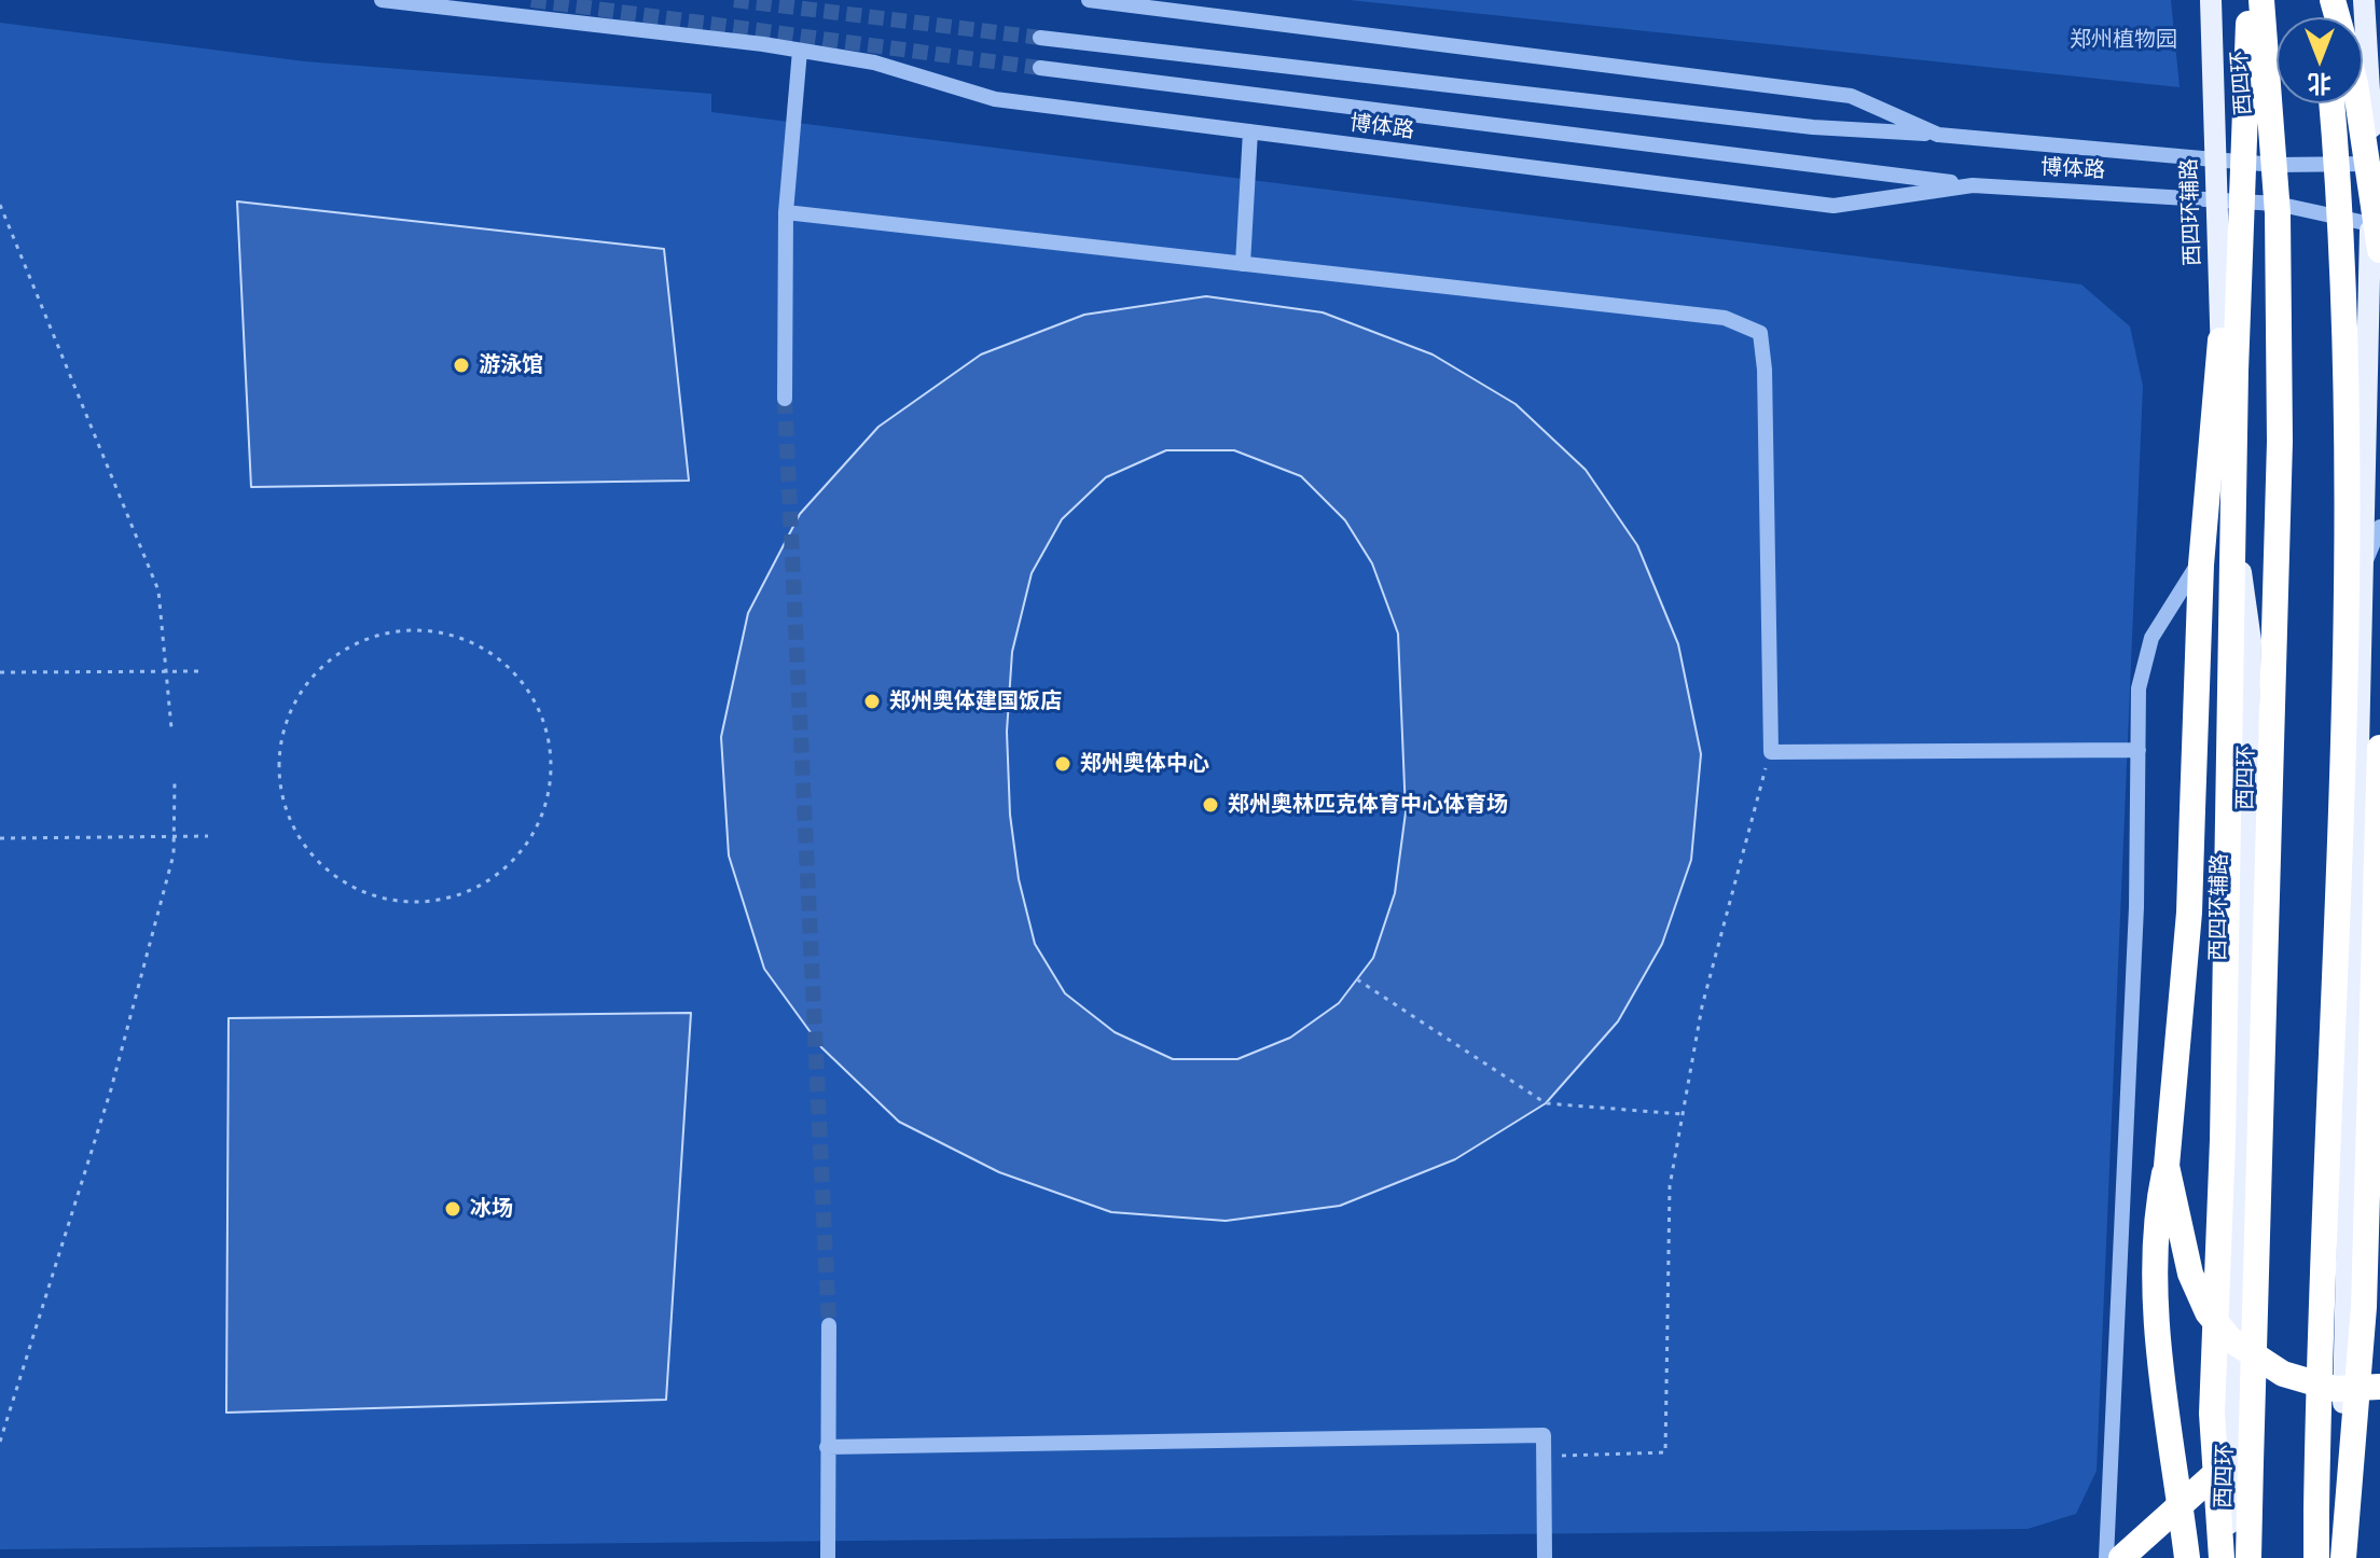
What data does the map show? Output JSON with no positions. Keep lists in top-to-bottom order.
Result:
{
  "streets": {
    "highway": ["西四环"],
    "main road": ["西四环辅路"],
    "street": ["博体路"]
  },
  "crossings": [
    ["西四环", "博体路"],
    ["博体路", "西四环辅路"]
  ],
  "parks": ["郑州植物园"],
  "places": [
    "游泳馆",
    "郑州奥体建国饭店",
    "郑州奥体中心",
    "郑州奥林匹克体育中心体育场",
    "冰场"
  ],
  "north": "bottom"
}
